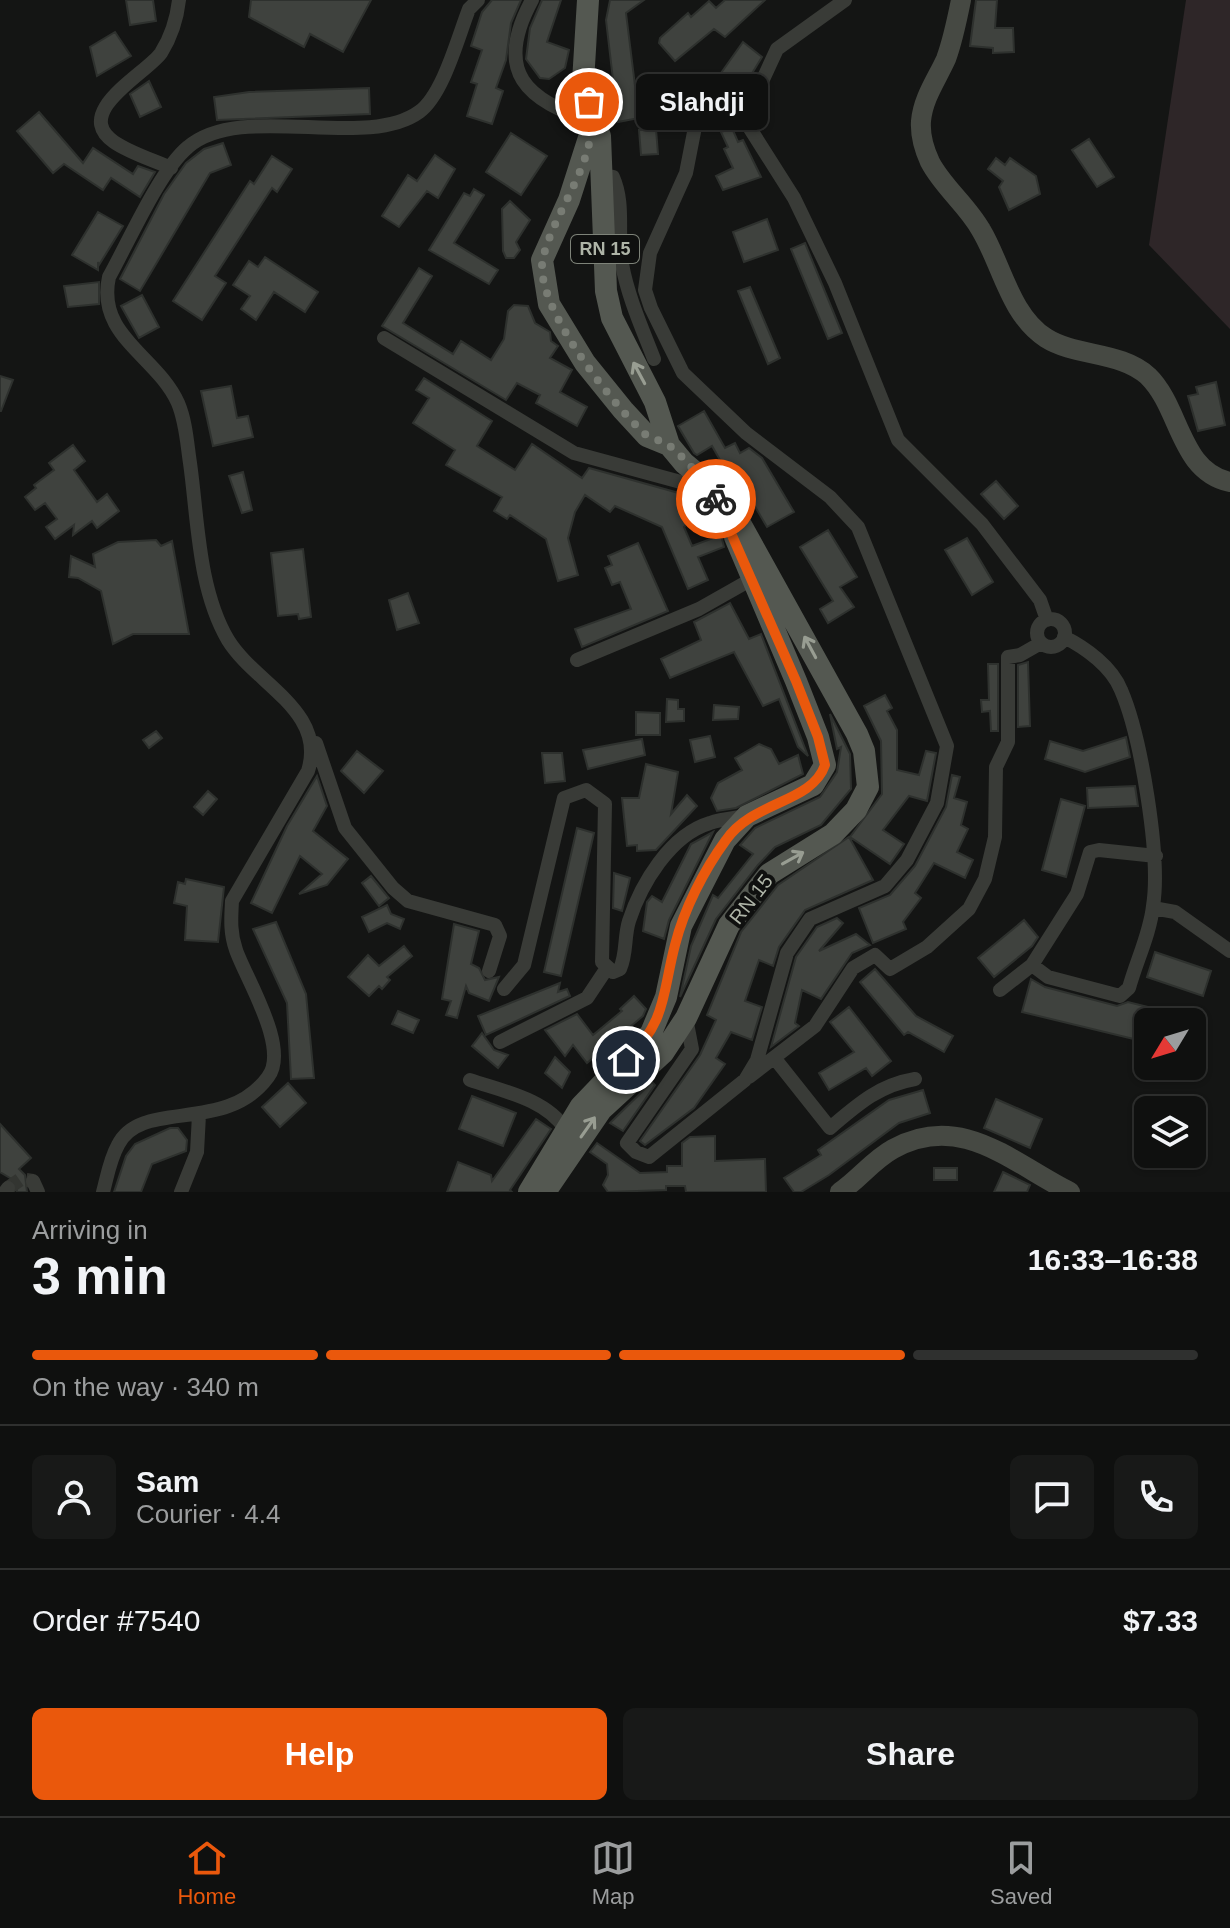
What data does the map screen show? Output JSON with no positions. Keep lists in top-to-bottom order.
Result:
{
  "streets": {
    "main road": ["RN 15"]
  },
  "places": ["Slahdji"],
  "north": "bottom left",
  "page": {
    "bubble": "Slahdji",
    "heading": ["3 min", "Arriving in", "16:33–16:38"],
    "panel": [
      "Sam",
      "Courier · 4.4",
      "Order #7540",
      "$7.33"
    ],
    "bar": "On the way · 340 m",
    "buttons": ["Help", "Share"],
    "tabs": ["Home", "Map", "Saved"]
  }
}
